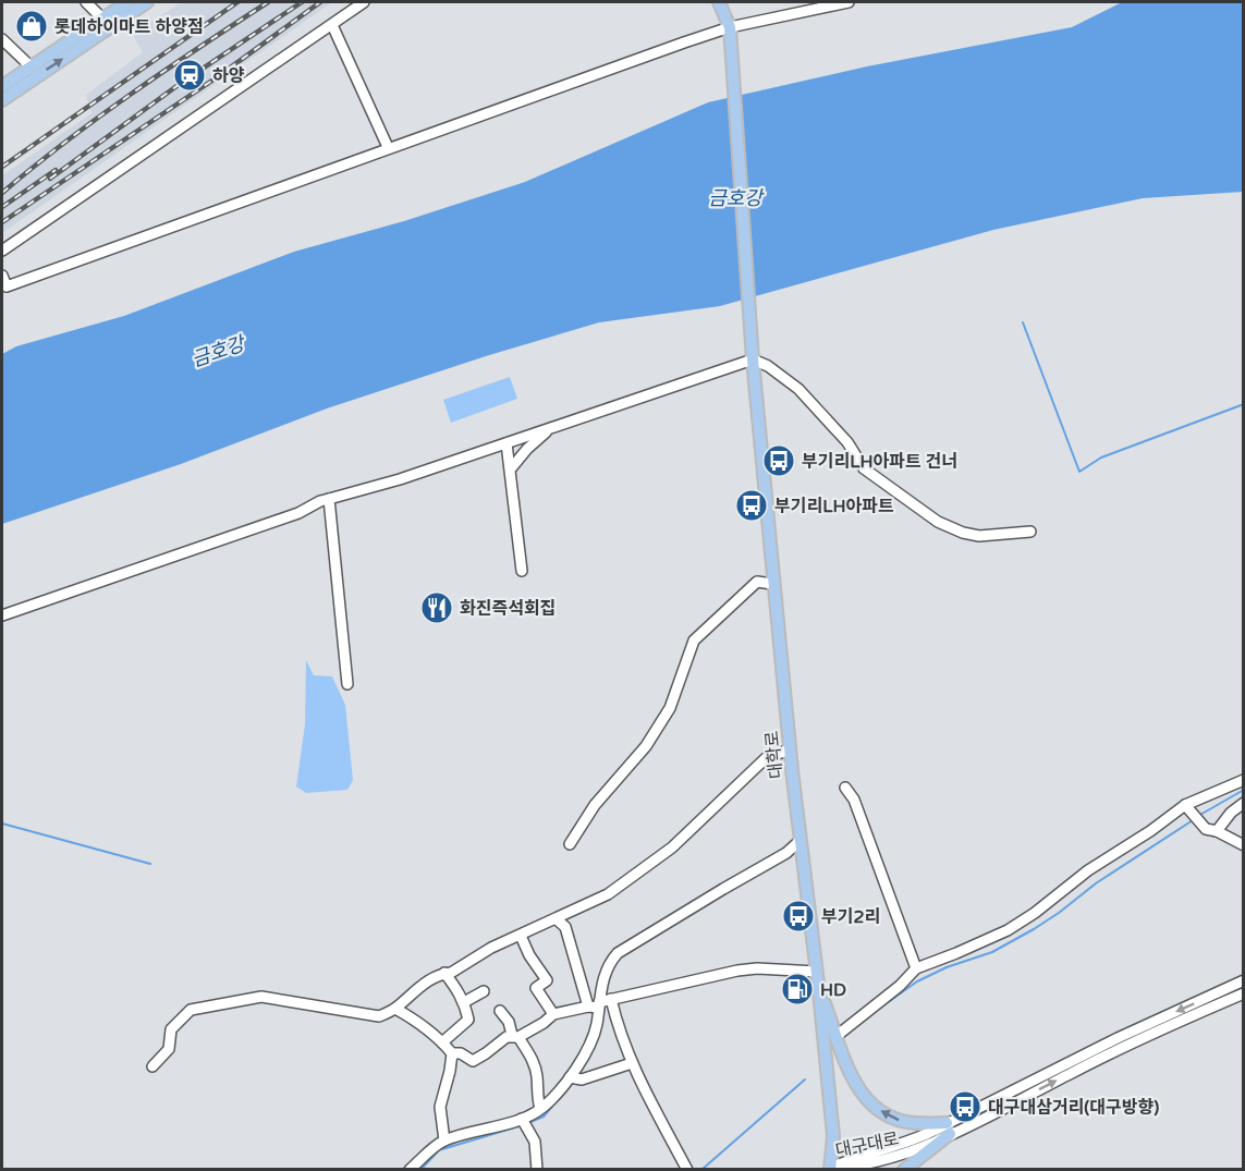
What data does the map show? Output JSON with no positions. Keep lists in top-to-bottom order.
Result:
{
  "streets": {
    "main road": ["대학로"],
    "street": ["대구대로"]
  },
  "crossings": [
    ["대학로", "대구대로"]
  ],
  "water": ["금호강"],
  "places": {
    "shop": ["롯데하이마트 하양점"],
    "station": ["하양"],
    "bus stop": [
      "부기리LH아파트 건너",
      "부기리LH아파트",
      "부기2리",
      "대구대삼거리(대구방향)"
    ],
    "restaurant": ["화진즉석회집"],
    "fuel station": ["HD"]
  }
}
